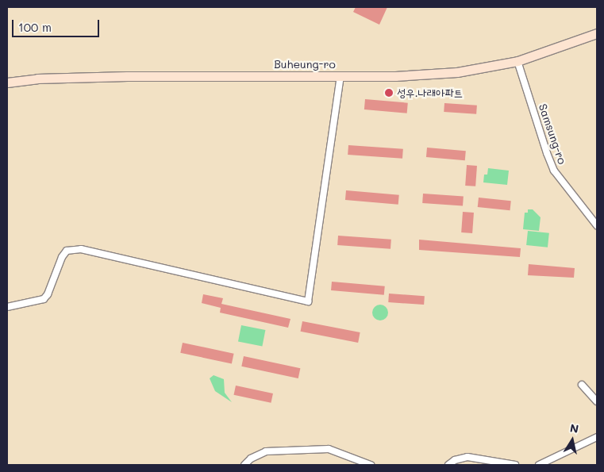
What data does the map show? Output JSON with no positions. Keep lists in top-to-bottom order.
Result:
{
  "streets": {
    "main road": ["Buheung-ro"],
    "street": ["Samsung-ro"]
  },
  "crossings": [
    ["Buheung-ro", "Samsung-ro"]
  ],
  "places": ["성우.나래아파트"],
  "scale_bar": "100 m",
  "north": "top"
}
